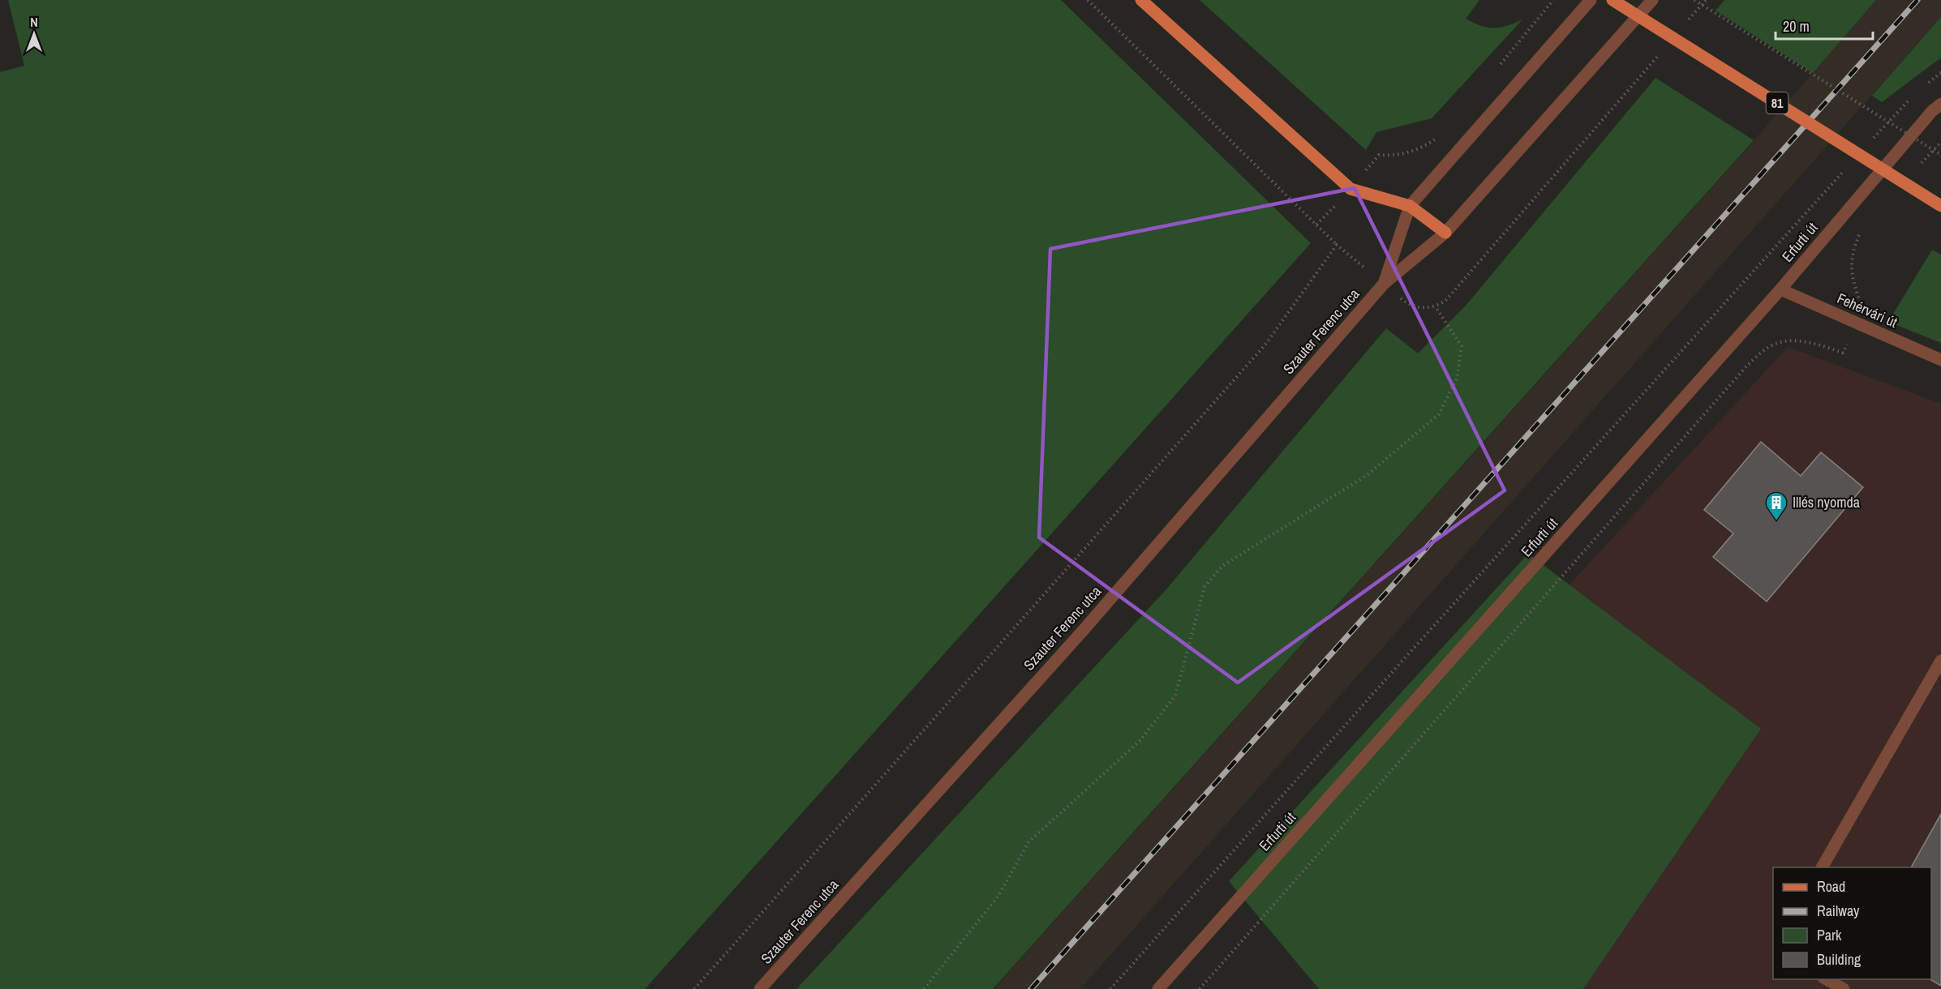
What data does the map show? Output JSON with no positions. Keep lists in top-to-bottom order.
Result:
{
  "streets": {
    "main road": ["81"],
    "street": ["Erfurti út", "Fehérvári út", "Szauter Ferenc utca"]
  },
  "crossings": [
    ["Erfurti út", "Fehérvári út"]
  ],
  "places": {
    "building": ["Illés nyomda"]
  },
  "legend": [
    "Road",
    "Railway",
    "Park",
    "Building"
  ],
  "scale_bar": "20 m",
  "north": "top"
}
